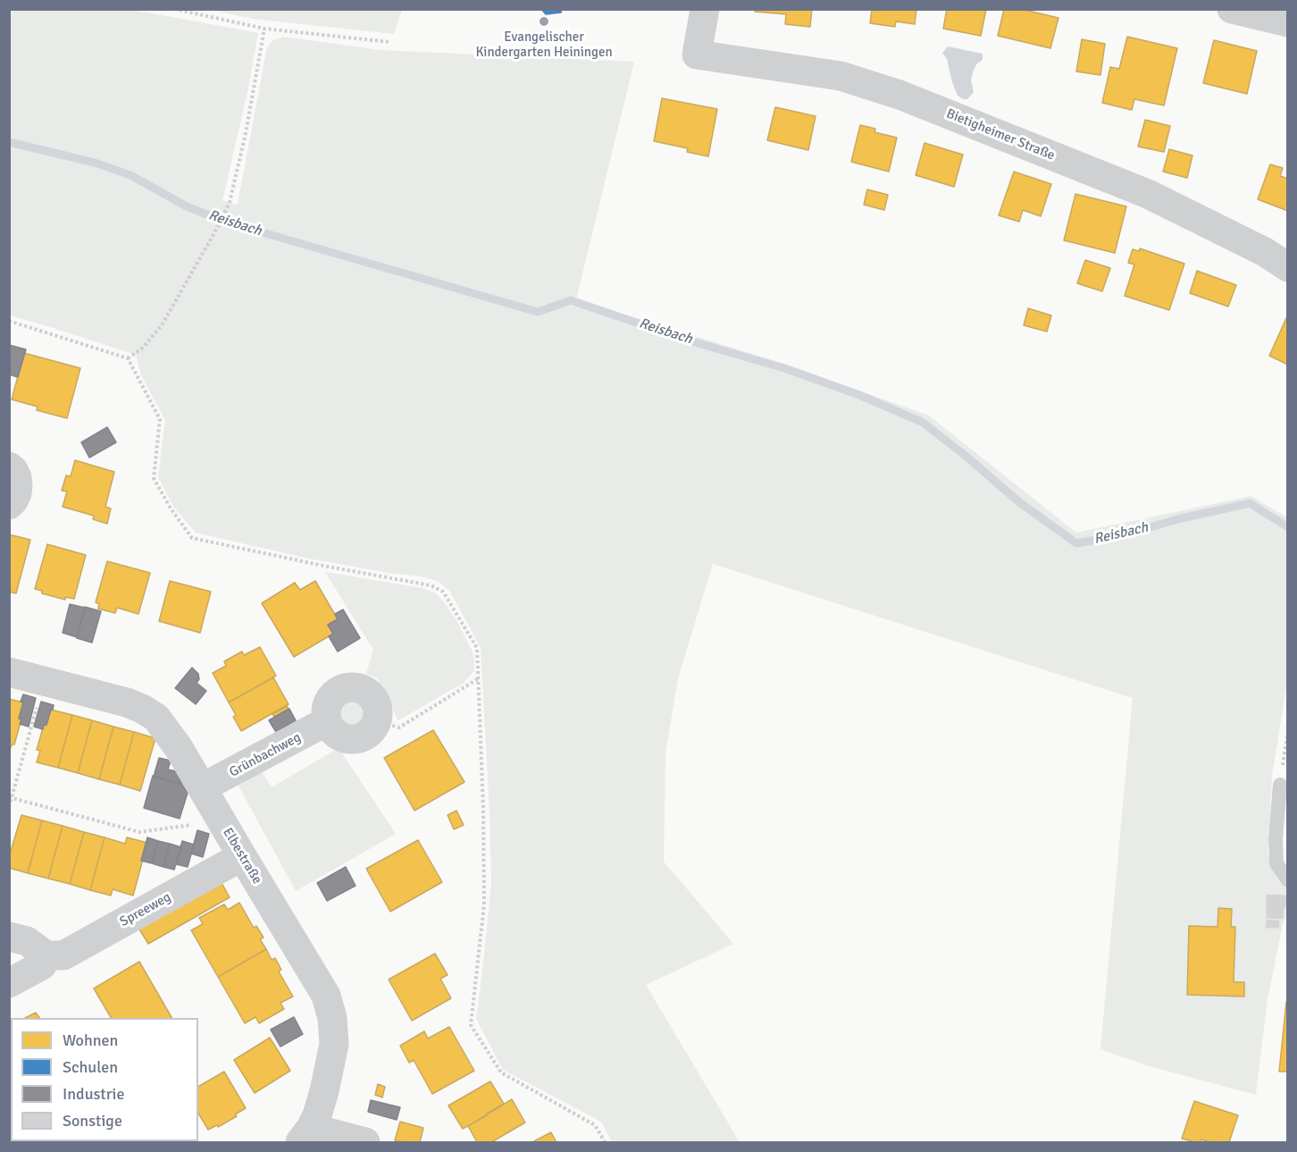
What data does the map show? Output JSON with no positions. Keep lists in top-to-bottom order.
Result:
{
  "streets": {
    "street": [
      "Bietigheimer Straße",
      "Grünbachweg",
      "Elbestraße",
      "Spreeweg"
    ]
  },
  "crossings": [
    ["Grünbachweg", "Elbestraße"],
    ["Elbestraße", "Spreeweg"]
  ],
  "water": ["Reisbach"],
  "places": ["Evangelischer Kindergarten Heiningen"],
  "legend": [
    "Wohnen",
    "Schulen",
    "Industrie",
    "Sonstige"
  ]
}
